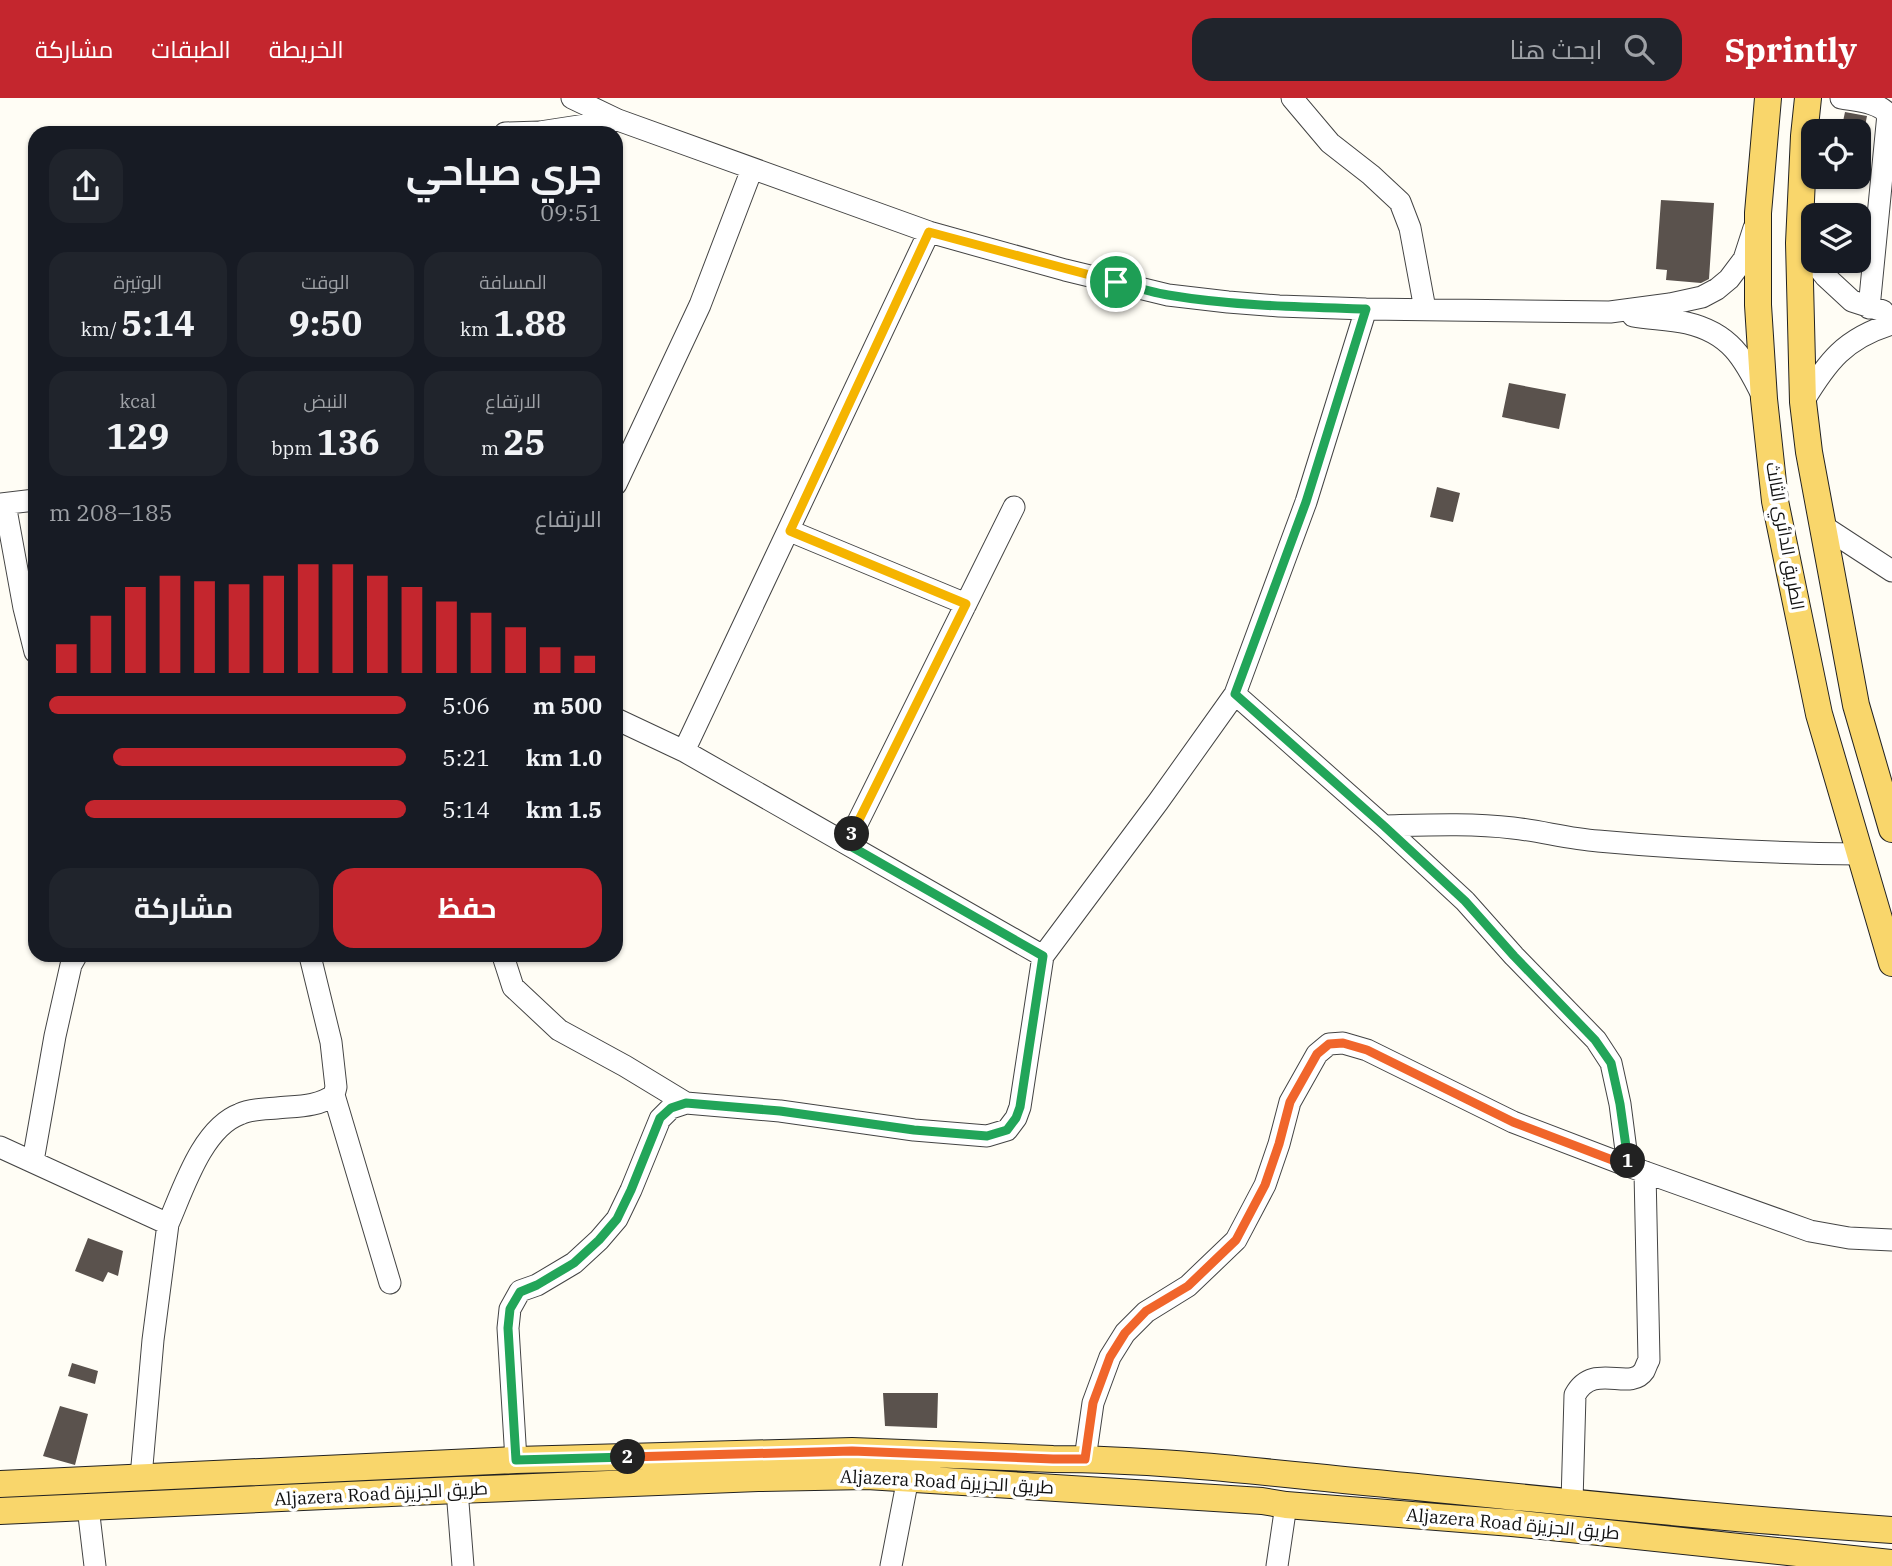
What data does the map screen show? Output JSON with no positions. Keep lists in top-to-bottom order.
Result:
{
  "streets": {
    "main road": ["الطريق الدائري الثالث", "Aljazera Road طريق الجزيزة"]
  },
  "page": {
    "header": "Sprintly",
    "search": "ابحث هنا",
    "nav": ["الخريطة", "الطبقات", "مشاركة"],
    "heading": ["جري صباحي", "09:51"],
    "stats": [
      ["المسافة", "1.88 km"],
      ["الوقت", "9:50"],
      ["الوتيرة", "5:14 /km"],
      ["الارتفاع", "25 m"],
      ["النبض", "136 bpm"],
      ["kcal", "129"]
    ],
    "chart": ["الارتفاع", "185–208 m"],
    "list": [
      {
        "name": "500 m",
        "note": "5:06"
      },
      {
        "name": "1.0 km",
        "note": "5:21"
      },
      {
        "name": "1.5 km",
        "note": "5:14"
      }
    ],
    "pins": ["3", "1", "2"],
    "buttons": ["حفظ", "مشاركة"]
  }
}
